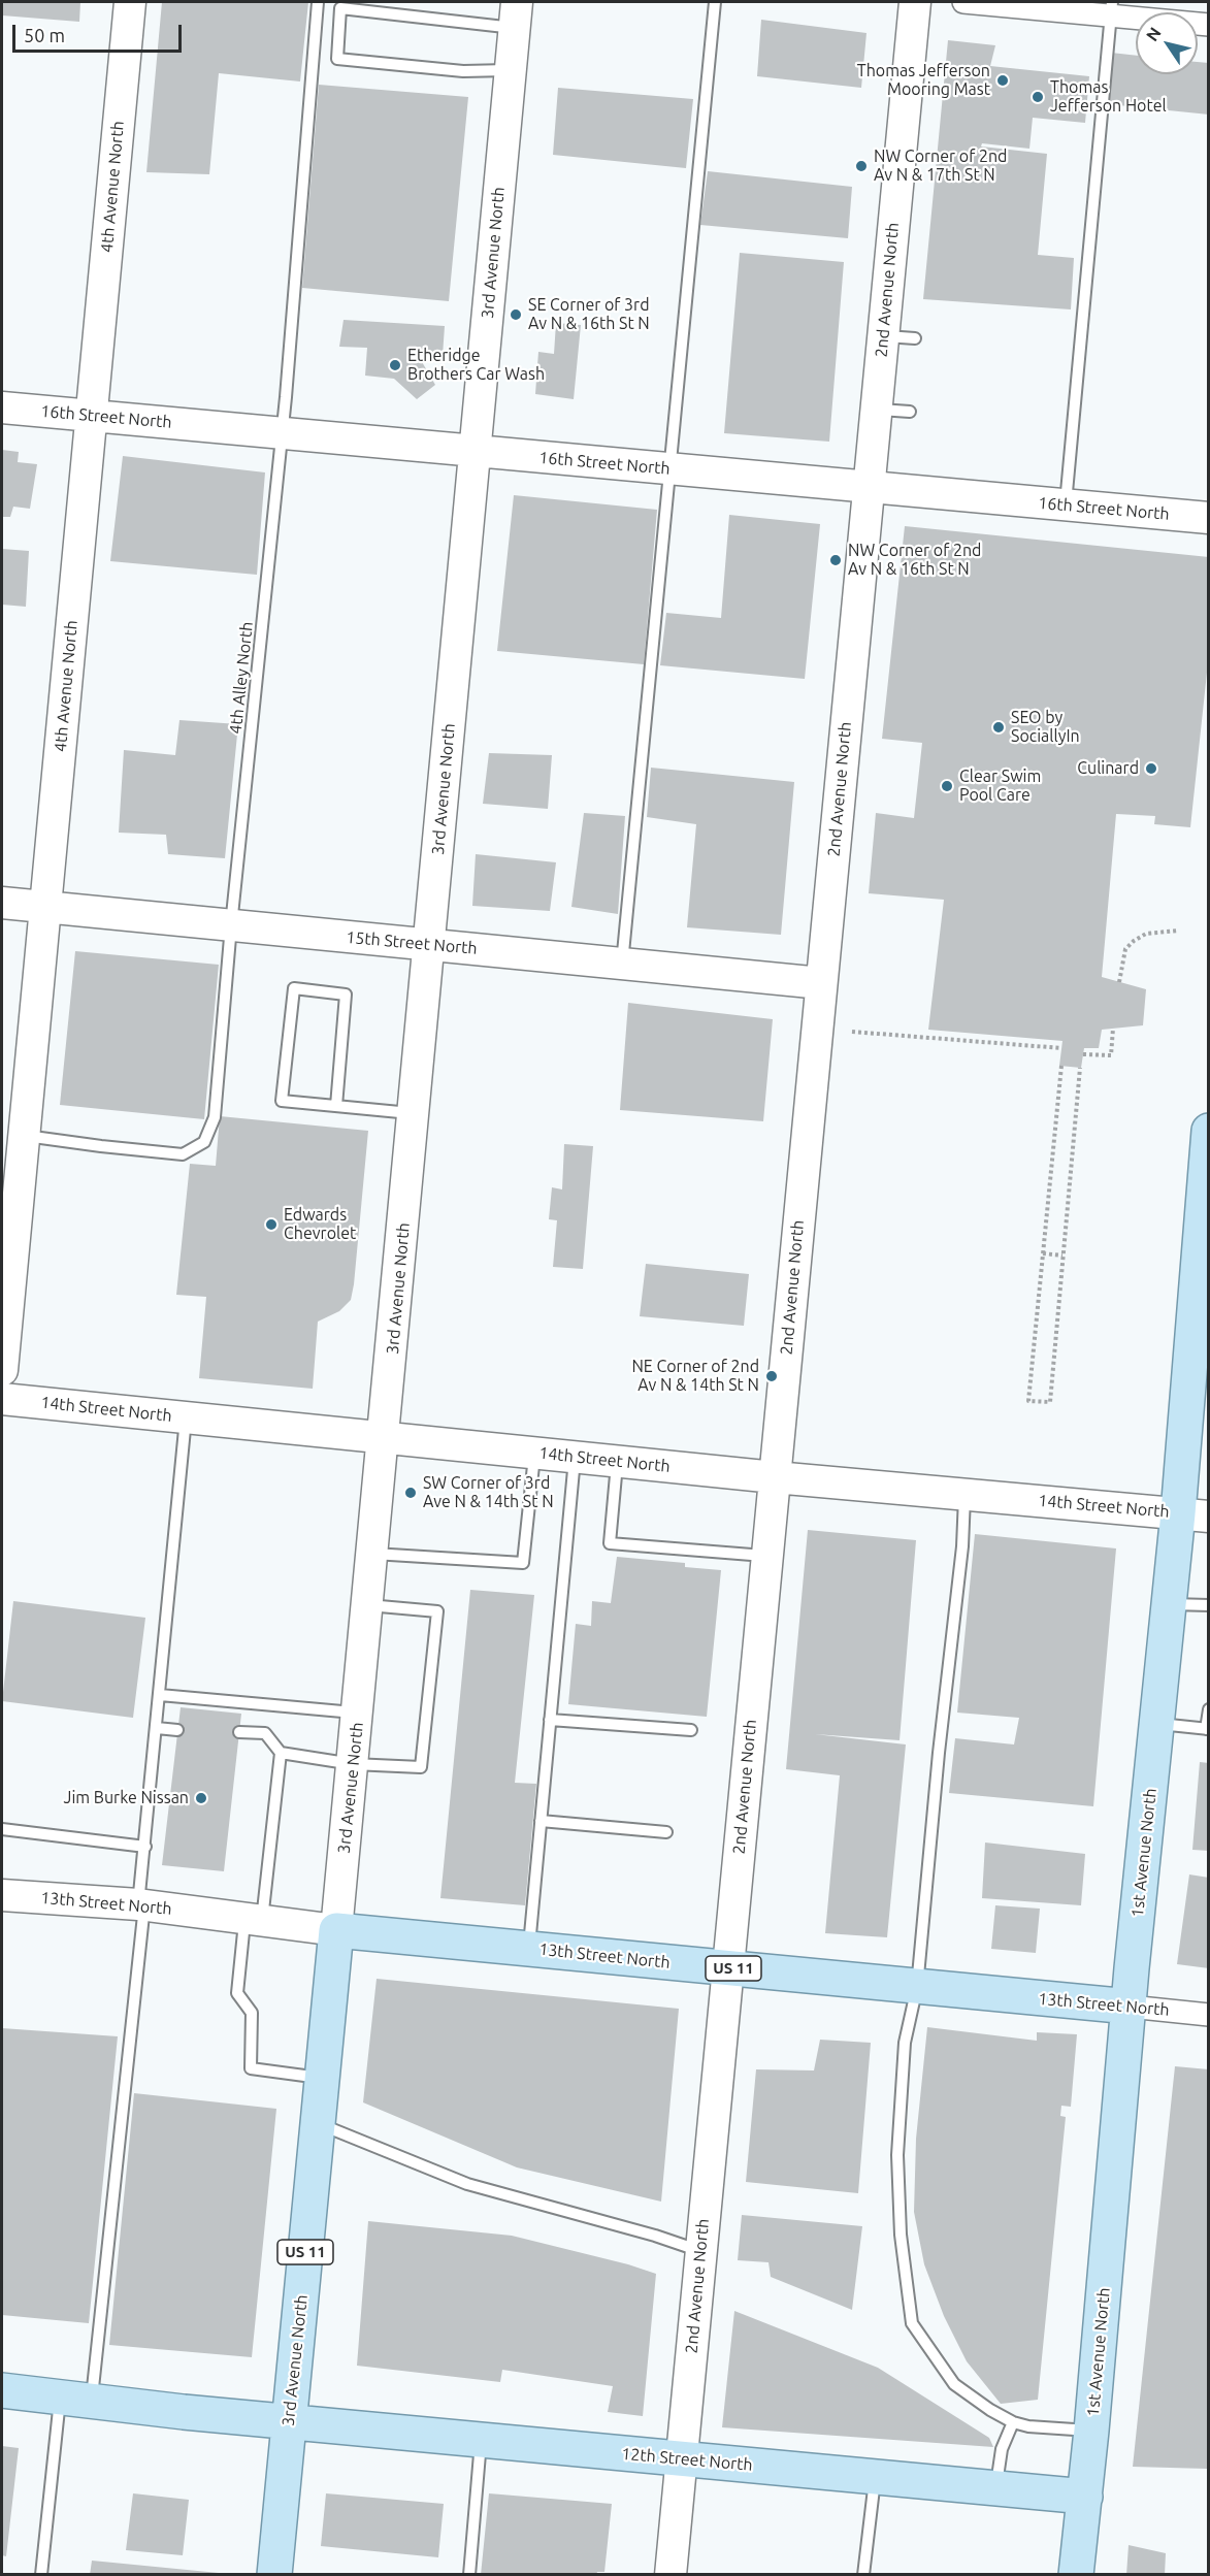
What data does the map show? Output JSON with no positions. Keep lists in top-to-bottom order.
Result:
{
  "streets": {
    "main road": [
      "3rd Avenue North",
      "1st Avenue North",
      "13th Street North",
      "US 11",
      "12th Street North"
    ],
    "street": [
      "4th Avenue North",
      "2nd Avenue North",
      "16th Street North",
      "15th Street North",
      "14th Street North"
    ],
    "lane": ["4th Alley North"]
  },
  "crossings": [
    ["4th Avenue North", "16th Street North"],
    ["4th Avenue North", "4th Alley North"],
    ["4th Avenue North", "15th Street North"],
    ["3rd Avenue North", "16th Street North"],
    ["3rd Avenue North", "15th Street North"],
    ["3rd Avenue North", "14th Street North"],
    ["3rd Avenue North", "13th Street North"],
    ["3rd Avenue North", "12th Street North"],
    ["2nd Avenue North", "16th Street North"],
    ["2nd Avenue North", "15th Street North"],
    ["2nd Avenue North", "14th Street North"],
    ["2nd Avenue North", "13th Street North"],
    ["2nd Avenue North", "12th Street North"],
    ["16th Street North", "4th Alley North"],
    ["4th Alley North", "15th Street North"],
    ["14th Street North", "1st Avenue North"],
    ["1st Avenue North", "13th Street North"],
    ["1st Avenue North", "12th Street North"]
  ],
  "places": [
    "Thomas Jefferson Mooring Mast",
    "Thomas Jefferson Hotel",
    "NW Corner of 2nd Av N & 17th St N",
    "SE Corner of 3rd Av N & 16th St N",
    "Etheridge Brothers Car Wash",
    "NW Corner of 2nd Av N & 16th St N",
    "SEO by SociallyIn",
    "Culinard",
    "Clear Swim Pool Care",
    "Edwards Chevrolet",
    "NE Corner of 2nd Av N & 14th St N",
    "SW Corner of 3rd Ave N & 14th St N",
    "Jim Burke Nissan"
  ],
  "scale_bar": "50 m",
  "north": "top left"
}
